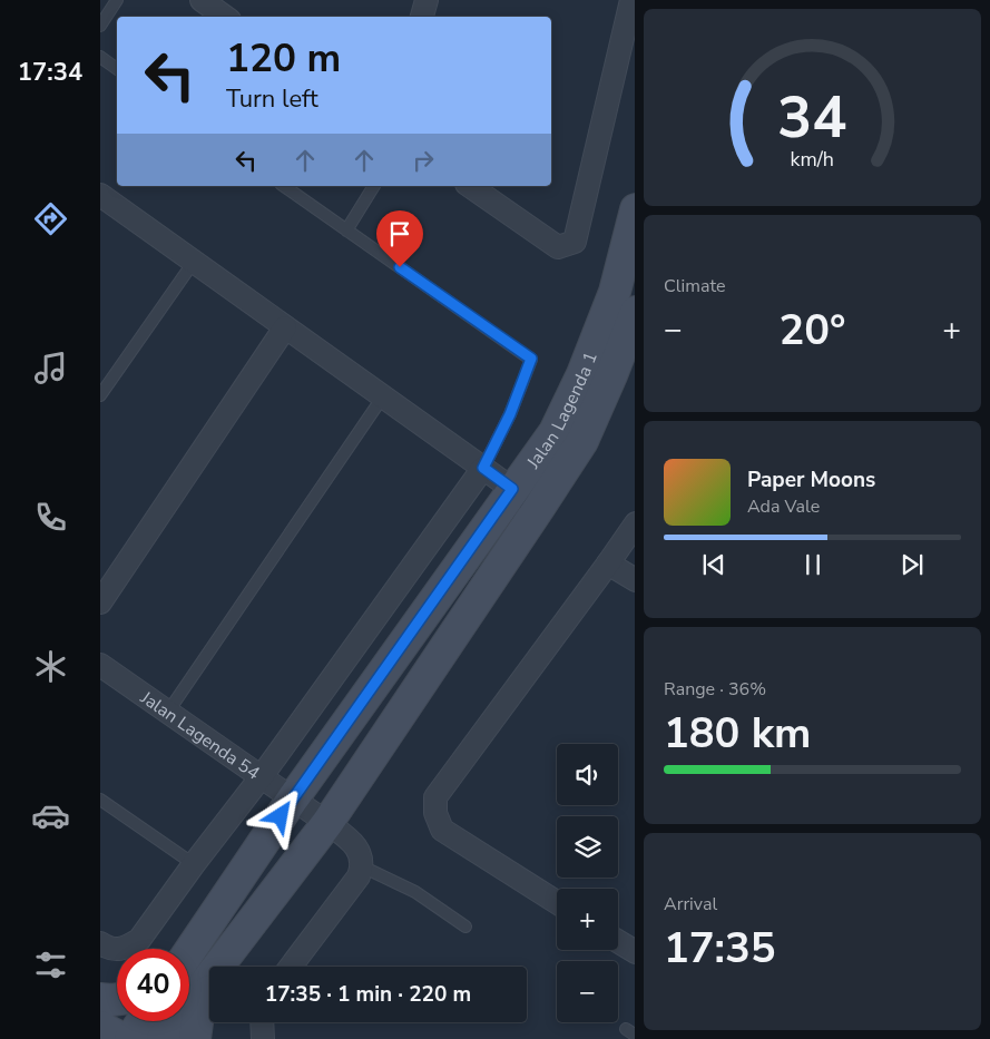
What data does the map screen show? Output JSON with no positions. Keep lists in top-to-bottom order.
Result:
{
  "streets": {
    "street": ["Jalan Lagenda 1", "Jalan Lagenda 54"]
  },
  "crossings": [
    ["Jalan Lagenda 1", "Jalan Lagenda 54"]
  ],
  "page": {
    "tabs": "17:34",
    "turn": ["120 m", "Turn left"],
    "tile": [
      "Climate",
      ["Range · 36%", "180 km"],
      ["Arrival", "17:35"]
    ],
    "heat": ["−", "20°", "+"],
    "song": ["Paper Moons", "Ada Vale"],
    "map_buttons": ["+", "−"],
    "limit": "40",
    "trip": "17:35 · 1 min · 220 m",
    "gauge": ["34", "km/h"]
  }
}
